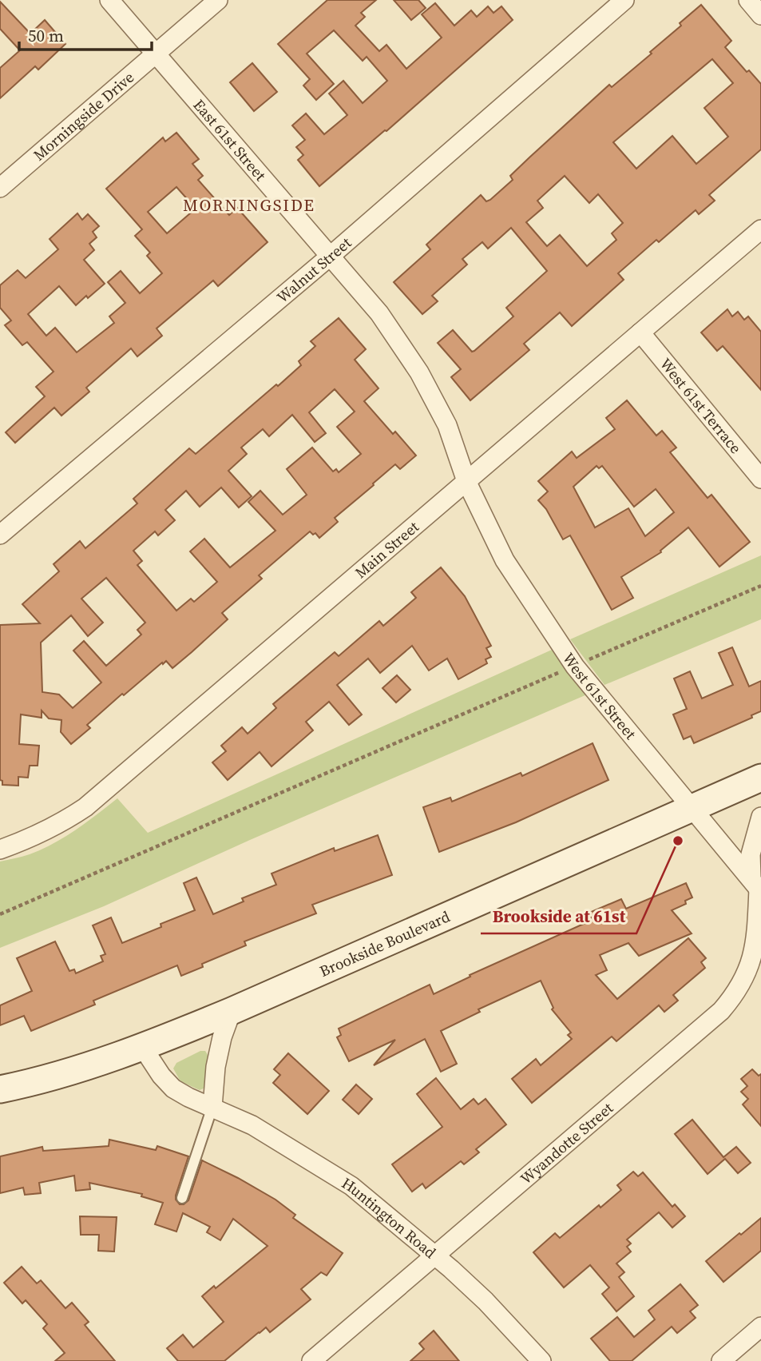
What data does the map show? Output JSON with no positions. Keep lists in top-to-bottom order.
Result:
{
  "streets": {
    "main road": ["Brookside Boulevard"],
    "street": [
      "Morningside Drive",
      "East 61st Street",
      "Walnut Street",
      "West 61st Terrace",
      "Main Street",
      "West 61st Street",
      "Wyandotte Street",
      "Huntington Road"
    ]
  },
  "crossings": [
    ["Morningside Drive", "East 61st Street"],
    ["East 61st Street", "Walnut Street"],
    ["East 61st Street", "Main Street"],
    ["East 61st Street", "West 61st Street"],
    ["West 61st Terrace", "Main Street"],
    ["Main Street", "West 61st Street"],
    ["West 61st Street", "Brookside Boulevard"],
    ["West 61st Street", "Wyandotte Street"],
    ["Brookside Boulevard", "Huntington Road"],
    ["Wyandotte Street", "Huntington Road"]
  ],
  "districts": ["MORNINGSIDE"],
  "places": ["Brookside at 61st"],
  "scale_bar": "50 m"
}
